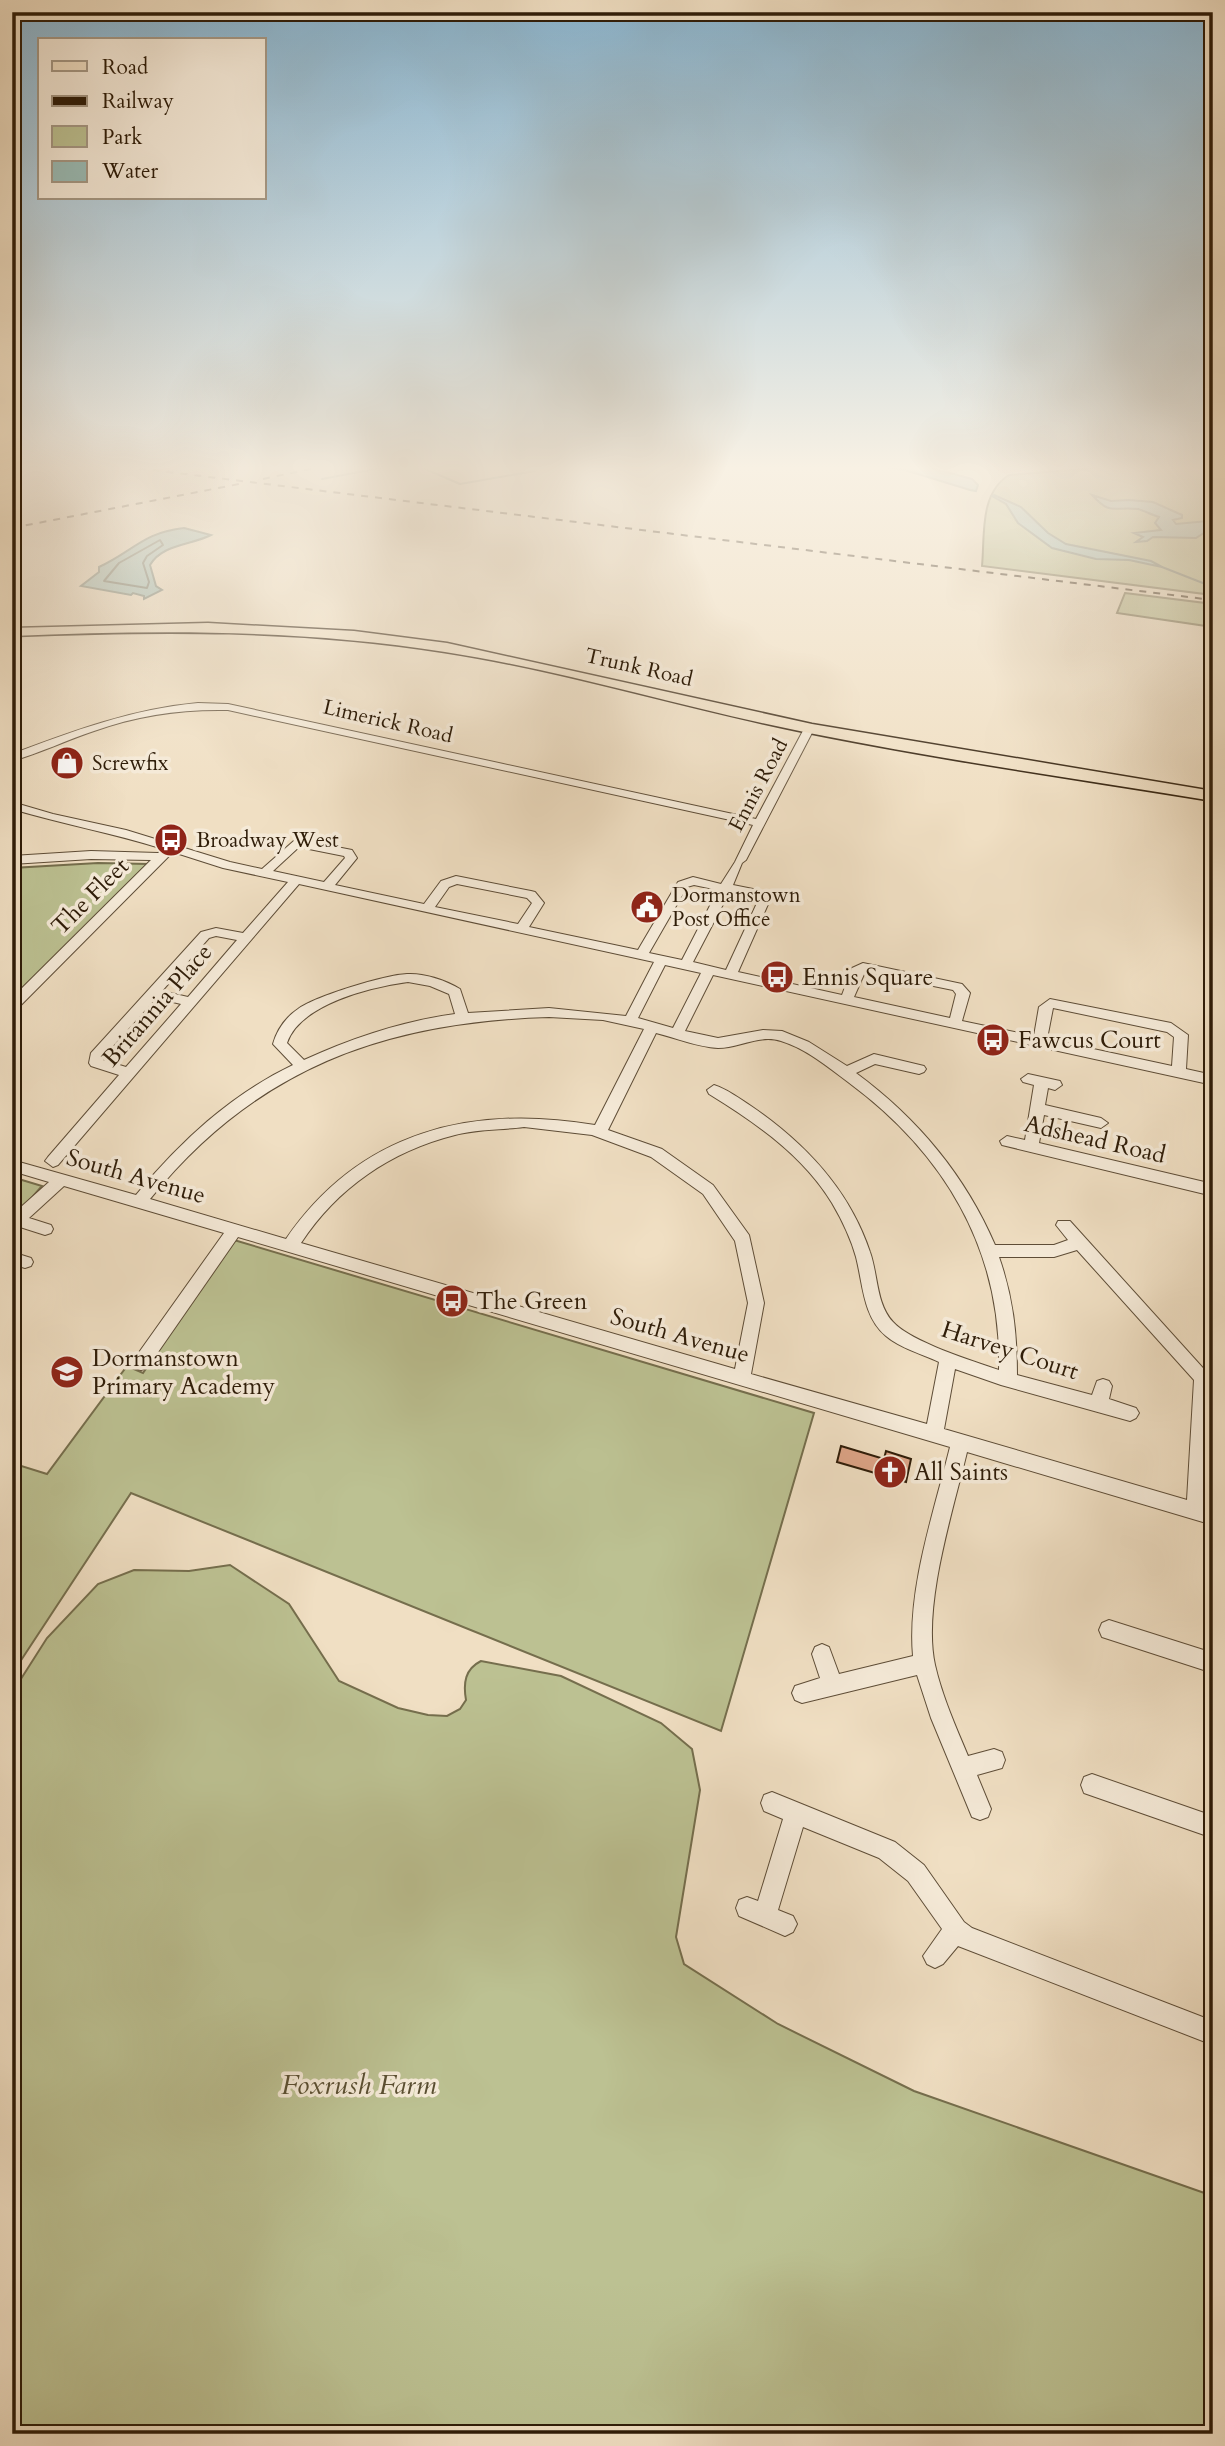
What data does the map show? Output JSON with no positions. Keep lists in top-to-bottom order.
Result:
{
  "streets": {
    "main road": ["Trunk Road"],
    "street": [
      "Limerick Road",
      "Ennis Road",
      "The Fleet",
      "Britannia Place",
      "Adshead Road",
      "South Avenue",
      "Harvey Court"
    ]
  },
  "crossings": [
    ["Trunk Road", "Ennis Road"],
    ["Limerick Road", "Ennis Road"]
  ],
  "parks": ["Foxrush Farm"],
  "places": {
    "shop": ["Screwfix"],
    "bus stop": [
      "Broadway West",
      "Ennis Square",
      "Fawcus Court",
      "The Green"
    ],
    "public building": ["Dormanstown Post Office"],
    "school or university": ["Dormanstown Primary Academy"],
    "church": ["All Saints"]
  },
  "legend": [
    "Road",
    "Railway",
    "Park",
    "Water"
  ]
}
